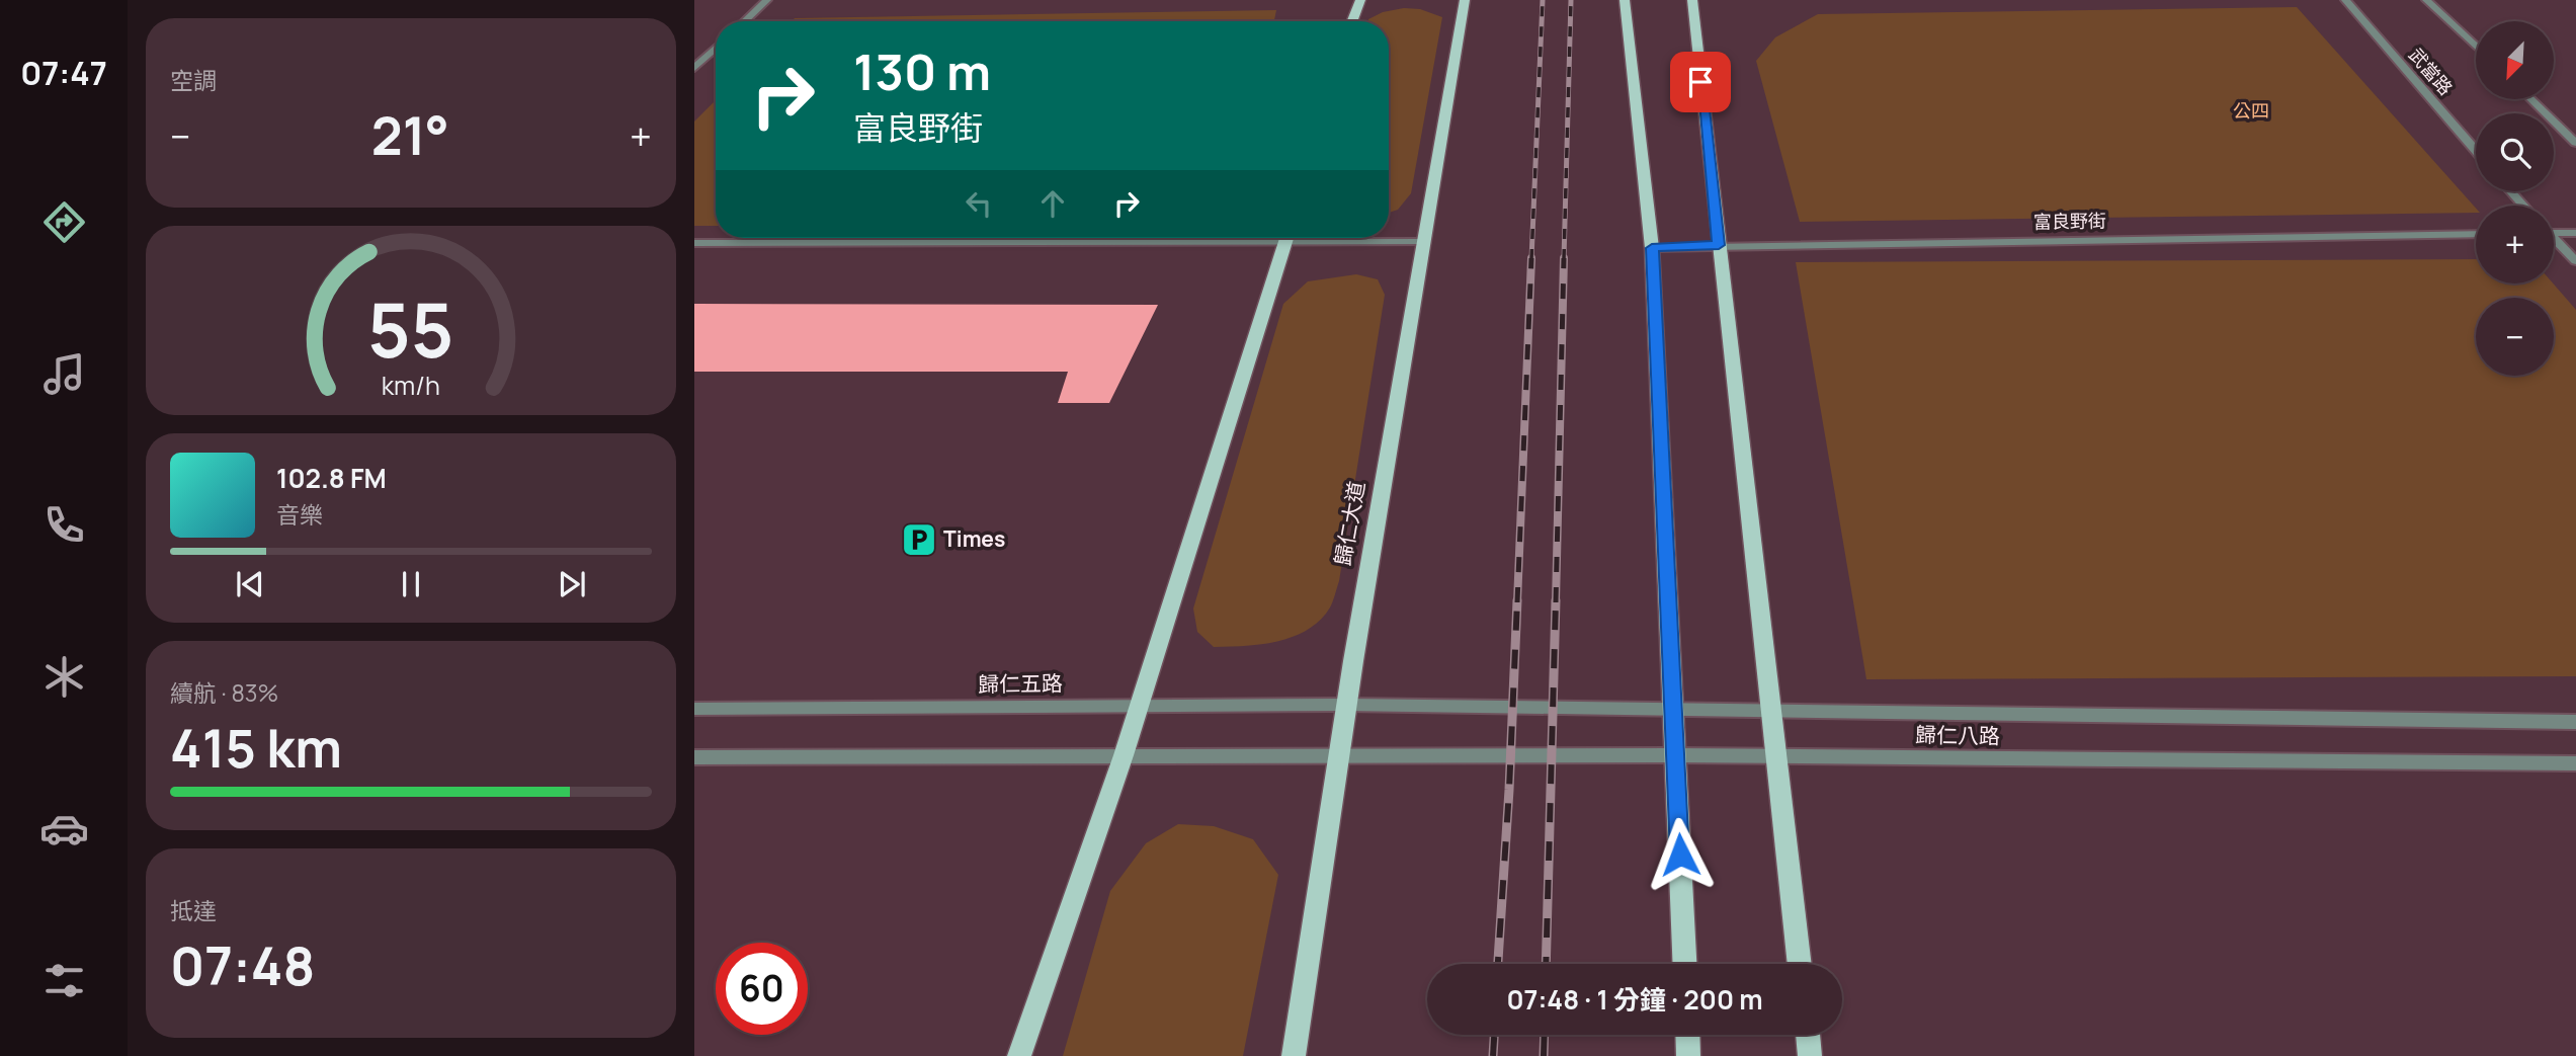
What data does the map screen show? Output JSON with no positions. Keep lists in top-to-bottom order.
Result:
{
  "streets": {
    "main road": ["歸仁大道"],
    "street": [
      "武當路",
      "富良野街",
      "歸仁五路",
      "歸仁八路"
    ]
  },
  "crossings": [
    ["歸仁大道", "歸仁五路"],
    ["歸仁大道", "歸仁八路"],
    ["歸仁五路", "歸仁八路"]
  ],
  "parks": ["公四"],
  "places": {
    "parking": ["Times"]
  },
  "north": "bottom left",
  "page": {
    "tabs": "07:47",
    "tile": [
      "空調",
      ["續航 · 83%", "415 km"],
      ["抵達", "07:48"]
    ],
    "map_buttons": ["+", "−"],
    "turn": ["130 m", "富良野街"],
    "heat": ["−", "21°", "+"],
    "song": ["102.8 FM", "音樂"],
    "limit": "60",
    "trip": "07:48 · 1 分鐘 · 200 m",
    "gauge": ["55", "km/h"]
  }
}
